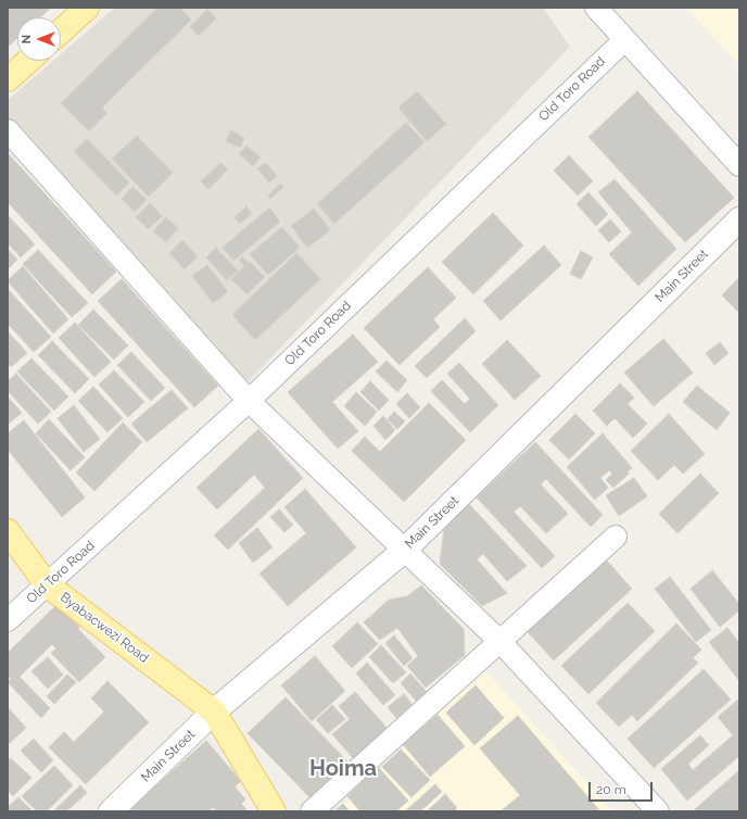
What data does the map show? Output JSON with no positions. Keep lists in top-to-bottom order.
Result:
{
  "streets": {
    "main road": ["Byabacwezi Road"],
    "street": ["Old Toro Road", "Main Street"]
  },
  "crossings": [
    ["Old Toro Road", "Byabacwezi Road"],
    ["Main Street", "Byabacwezi Road"]
  ],
  "districts": ["Hoima"],
  "scale_bar": "20 m",
  "north": "left"
}
